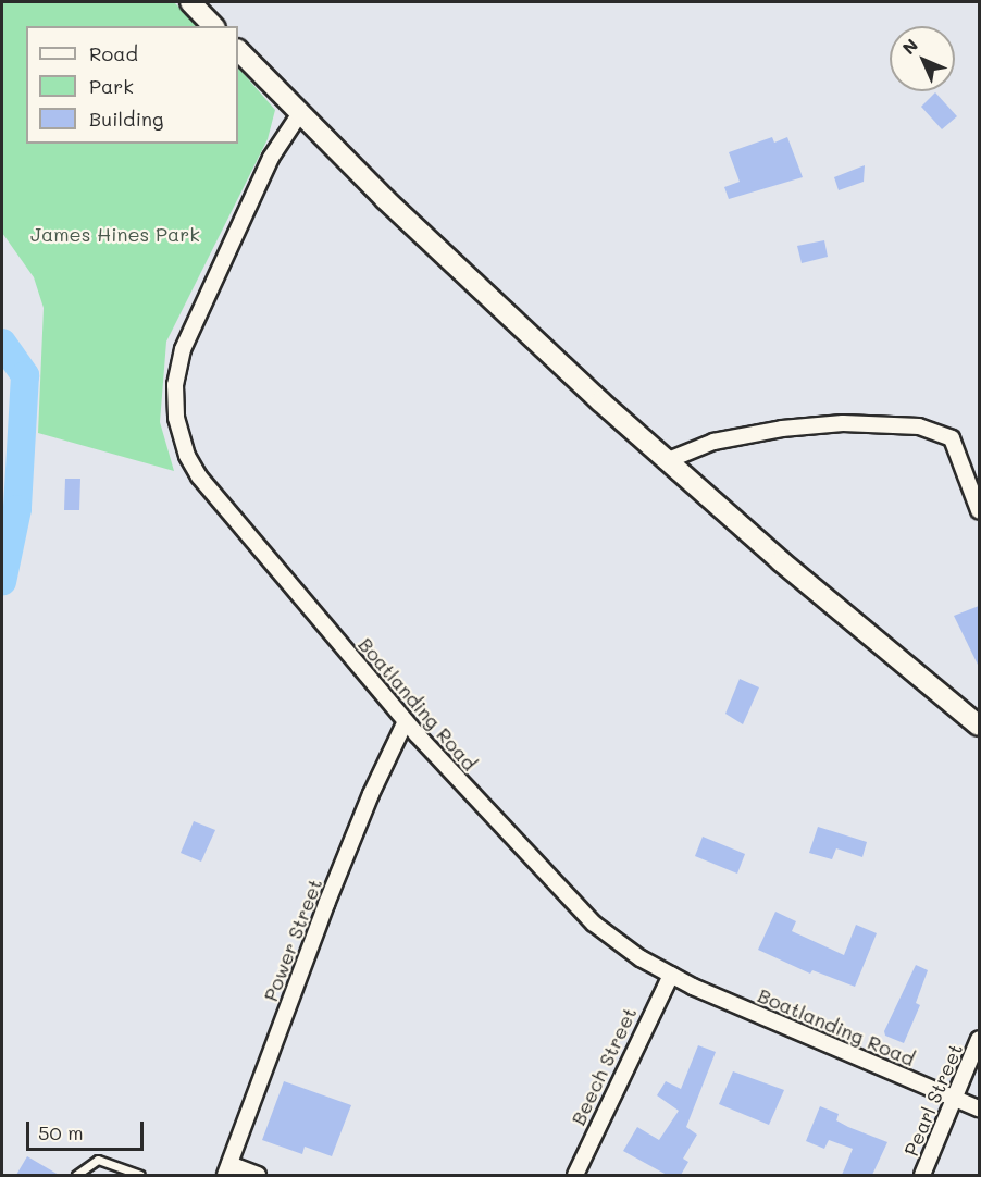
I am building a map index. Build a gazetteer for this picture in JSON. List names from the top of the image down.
{
  "streets": {
    "street": [
      "Boatlanding Road",
      "Power Street",
      "Beech Street",
      "Pearl Street"
    ]
  },
  "crossings": [
    ["Boatlanding Road", "Power Street"],
    ["Boatlanding Road", "Beech Street"],
    ["Boatlanding Road", "Pearl Street"]
  ],
  "parks": ["James Hines Park"],
  "legend": ["Road", "Park", "Building"],
  "scale_bar": "50 m",
  "north": "top left"
}
